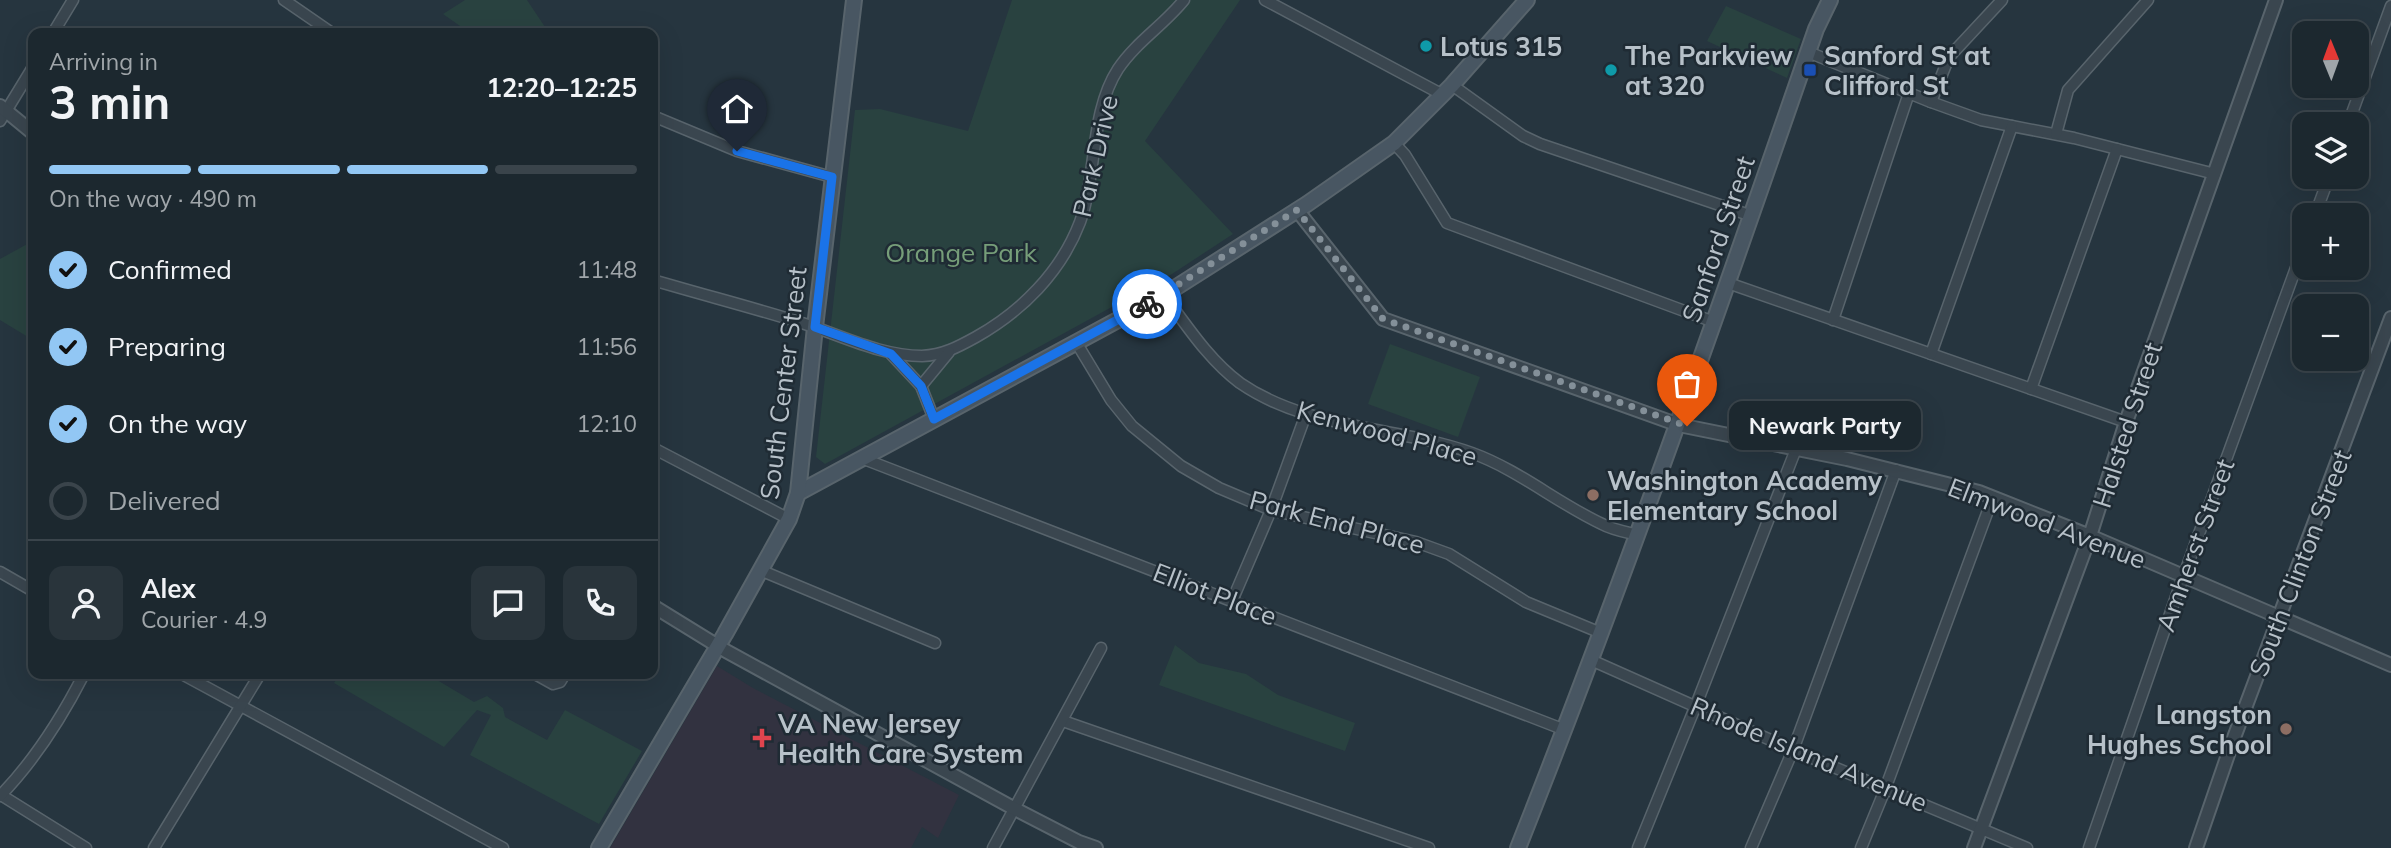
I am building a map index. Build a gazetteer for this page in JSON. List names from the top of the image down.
{
  "streets": {
    "main road": ["Sanford Street", "South Center Street"],
    "street": [
      "Park Drive",
      "Halsted Street",
      "Kenwood Place",
      "Park End Place",
      "Elmwood Avenue",
      "Amherst Street",
      "South Clinton Street",
      "Elliot Place",
      "Rhode Island Avenue"
    ]
  },
  "crossings": [
    ["Park Drive", "South Center Street"],
    ["Sanford Street", "Kenwood Place"],
    ["Sanford Street", "Park End Place"],
    ["Sanford Street", "Elmwood Avenue"],
    ["Sanford Street", "Elliot Place"],
    ["Sanford Street", "Rhode Island Avenue"],
    ["Halsted Street", "Elmwood Avenue"],
    ["Halsted Street", "Rhode Island Avenue"],
    ["Elmwood Avenue", "Amherst Street"],
    ["Elmwood Avenue", "South Clinton Street"]
  ],
  "parks": ["Orange Park"],
  "places": {
    "other": [
      "Lotus 315",
      "The Parkview at 320",
      "Newark Party",
      "Washington Academy Elementary School",
      "Langston Hughes School"
    ],
    "transit": ["Sanford St at Clifford St"],
    "health": ["VA New Jersey Health Care System"]
  },
  "north": "top",
  "page": {
    "map_buttons": ["+", "−"],
    "heading": ["3 min", "Arriving in", "12:20–12:25"],
    "panel": ["Alex", "Courier · 4.9"],
    "bar": "On the way · 490 m",
    "list": [
      ["Confirmed", "11:48"],
      ["Preparing", "11:56"],
      ["On the way", "12:10"],
      "Delivered"
    ],
    "bubble": "Newark Party"
  }
}
